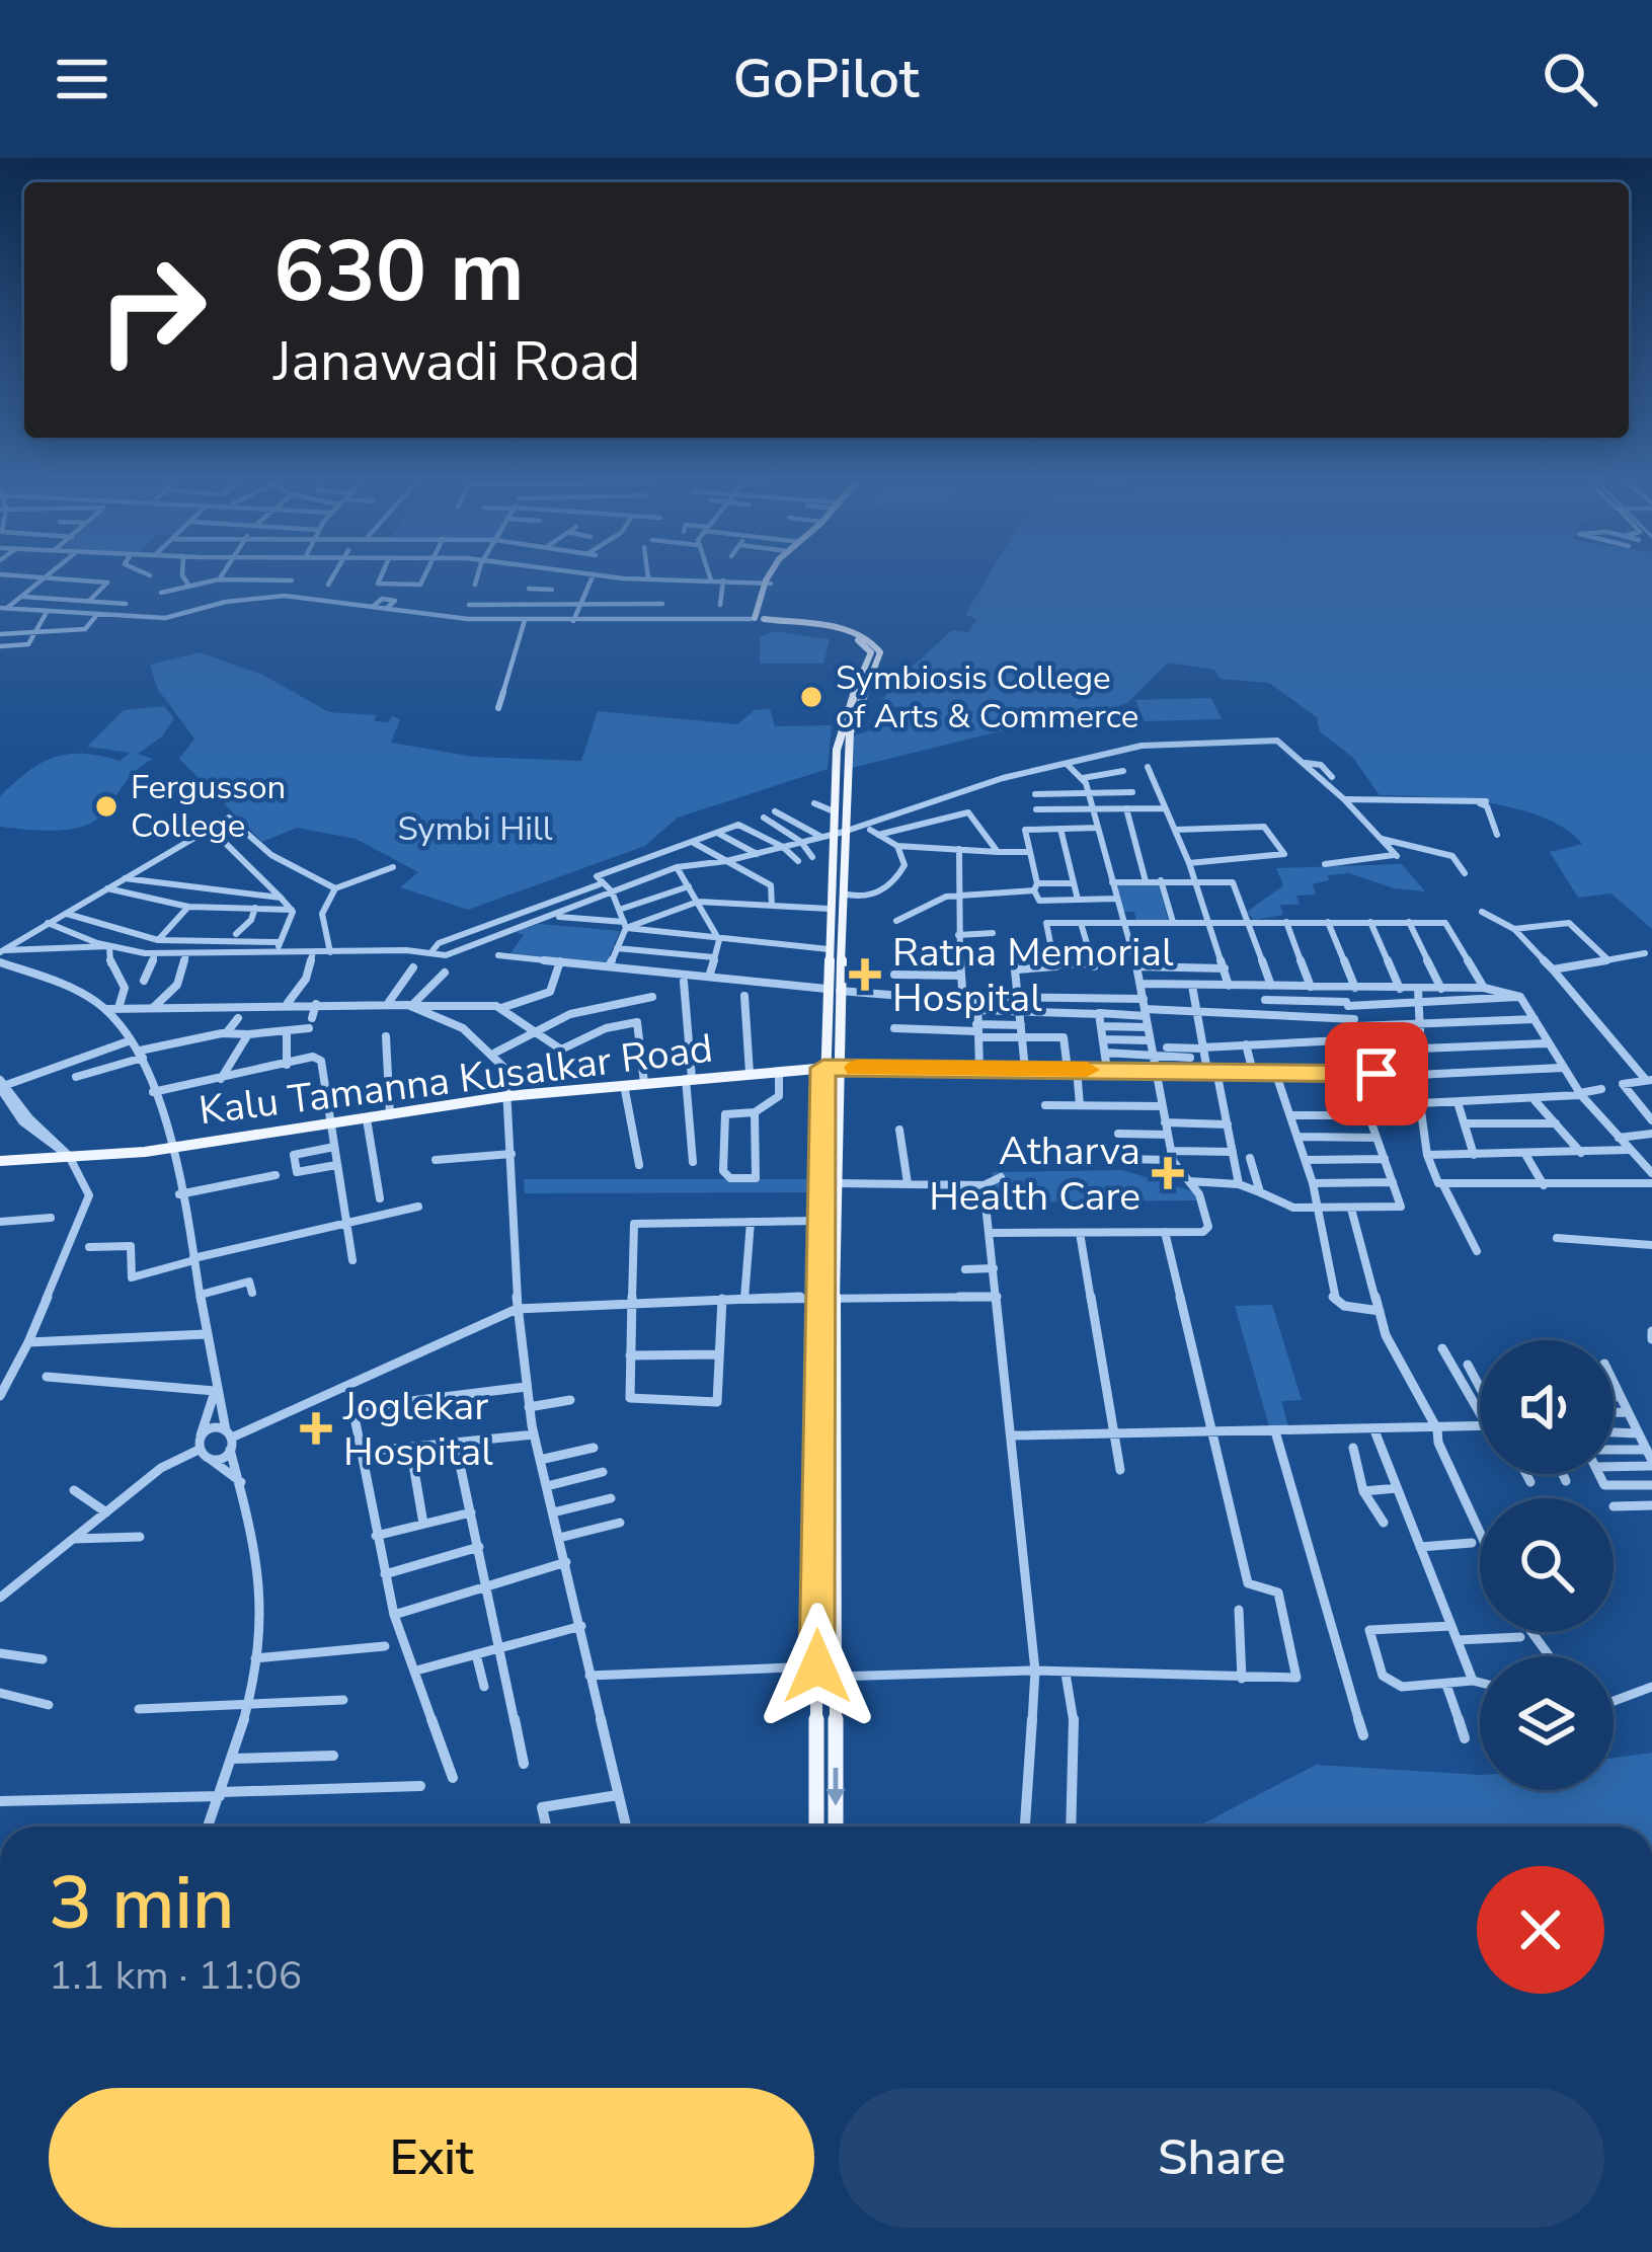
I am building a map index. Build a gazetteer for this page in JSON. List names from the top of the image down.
{
  "streets": {
    "main road": ["Kalu Tamanna Kusalkar Road"]
  },
  "parks": ["Symbi Hill"],
  "places": {
    "other": ["Symbiosis College of Arts & Commerce", "Fergusson College"],
    "health": ["Ratna Memorial Hospital", "Atharva Health Care", "Joglekar Hospital"]
  },
  "page": {
    "header": "GoPilot",
    "turn": ["630 m", "Janawadi Road"],
    "heading": ["3 min", "1.1 km · 11:06"],
    "buttons": ["Exit", "Share"]
  }
}
